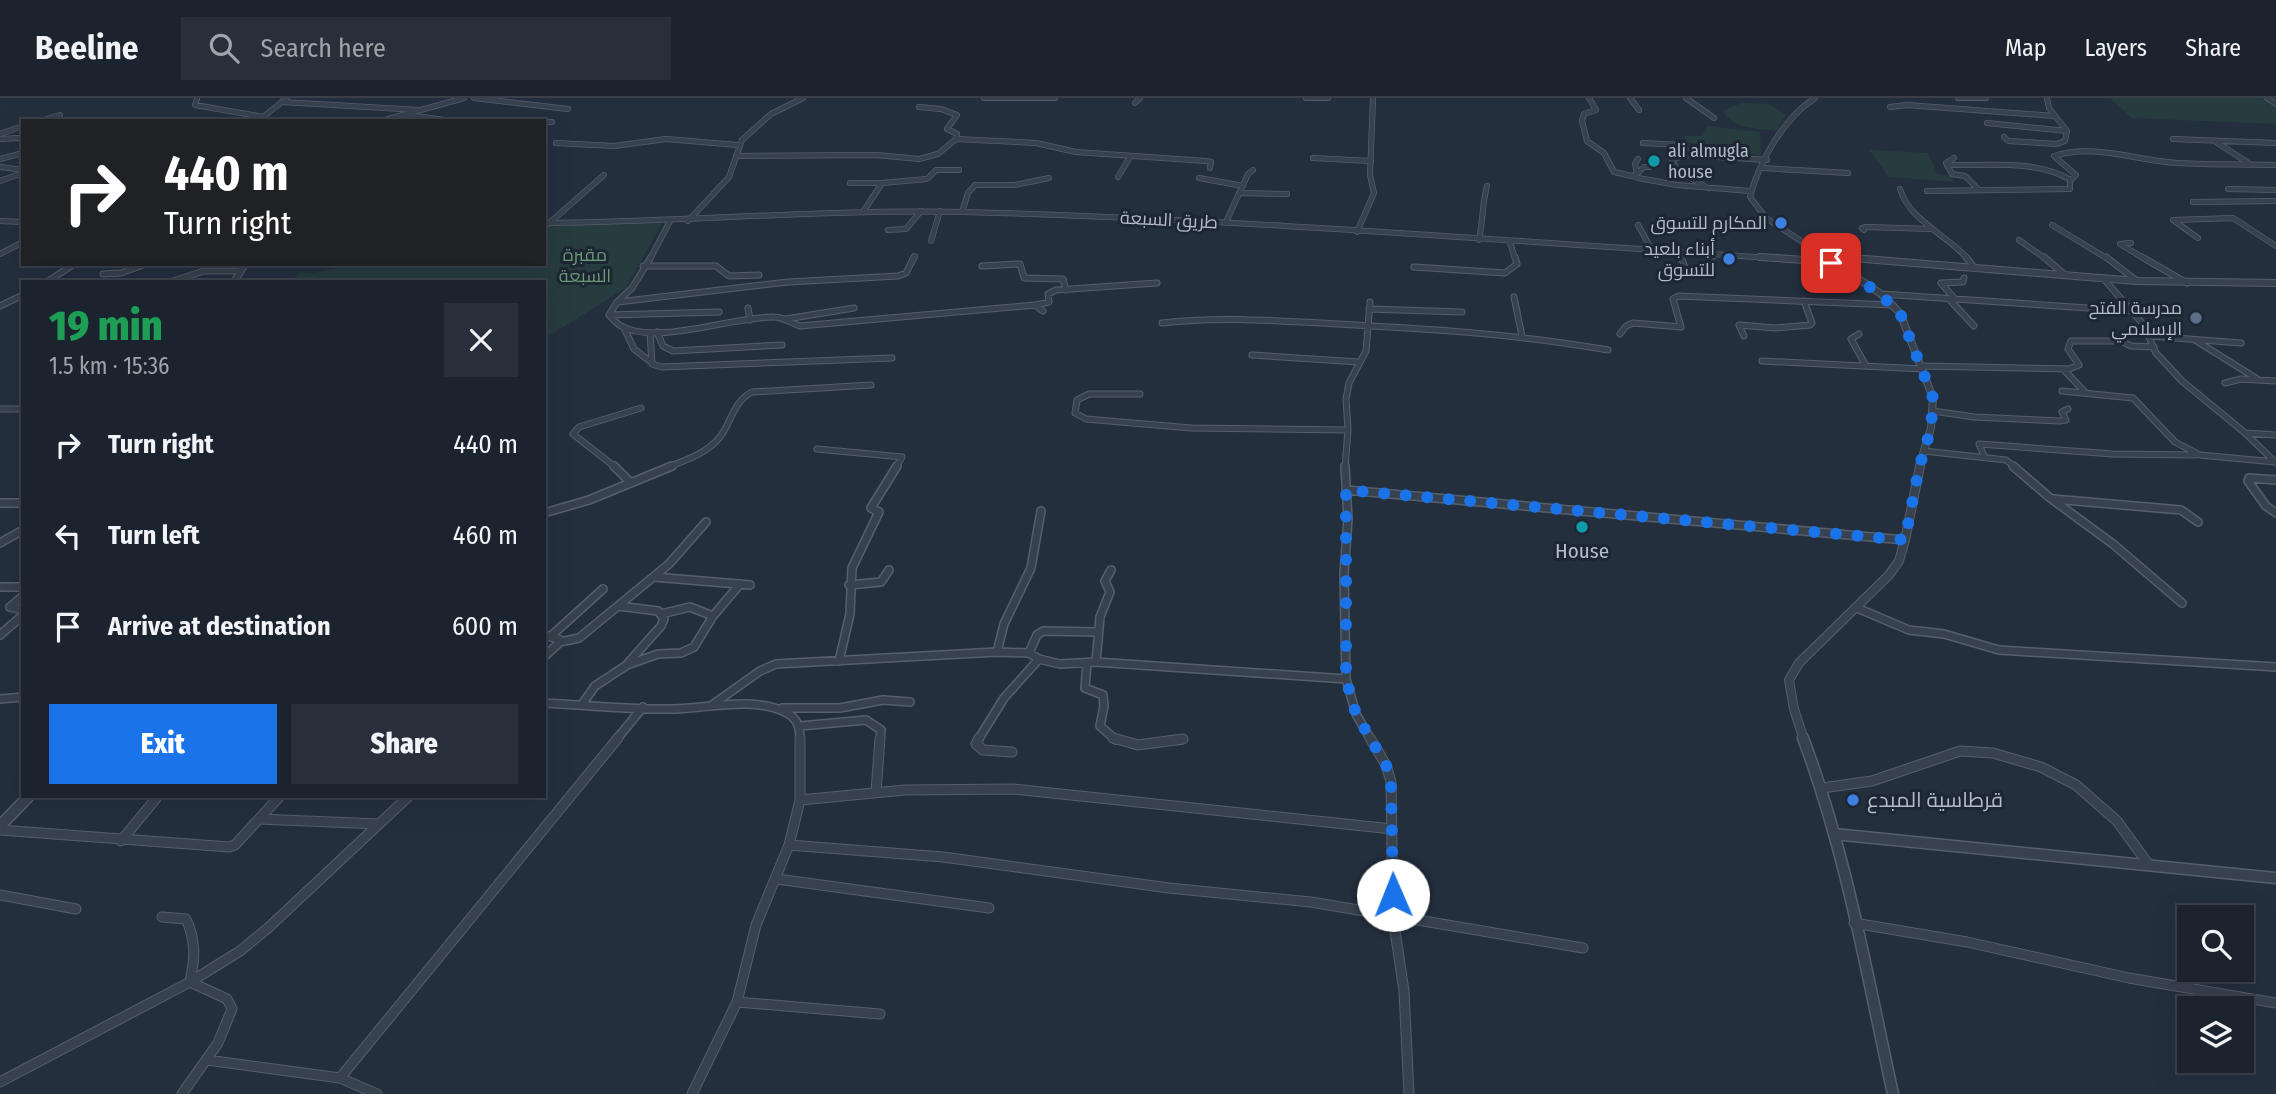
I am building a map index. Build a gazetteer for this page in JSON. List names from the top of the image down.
{
  "streets": {
    "street": ["طريق السبعة"]
  },
  "parks": ["مقبرة السبعة"],
  "places": [
    "ali almugla house",
    "المكارم للتسوق",
    "أبناء بلعيد للتسوق",
    "مدرسة الفتح الإسلامي",
    "House",
    "قرطاسية المبدع"
  ],
  "page": {
    "header": "Beeline",
    "search": "Search here",
    "nav": ["Map", "Layers", "Share"],
    "turn": ["440 m", "Turn right"],
    "heading": ["19 min", "1.5 km · 15:36"],
    "list": [
      {
        "name": "Turn right",
        "value": "440 m"
      },
      {
        "name": "Turn left",
        "value": "460 m"
      },
      {
        "name": "Arrive at destination",
        "value": "600 m"
      }
    ],
    "buttons": ["Exit", "Share"]
  }
}
